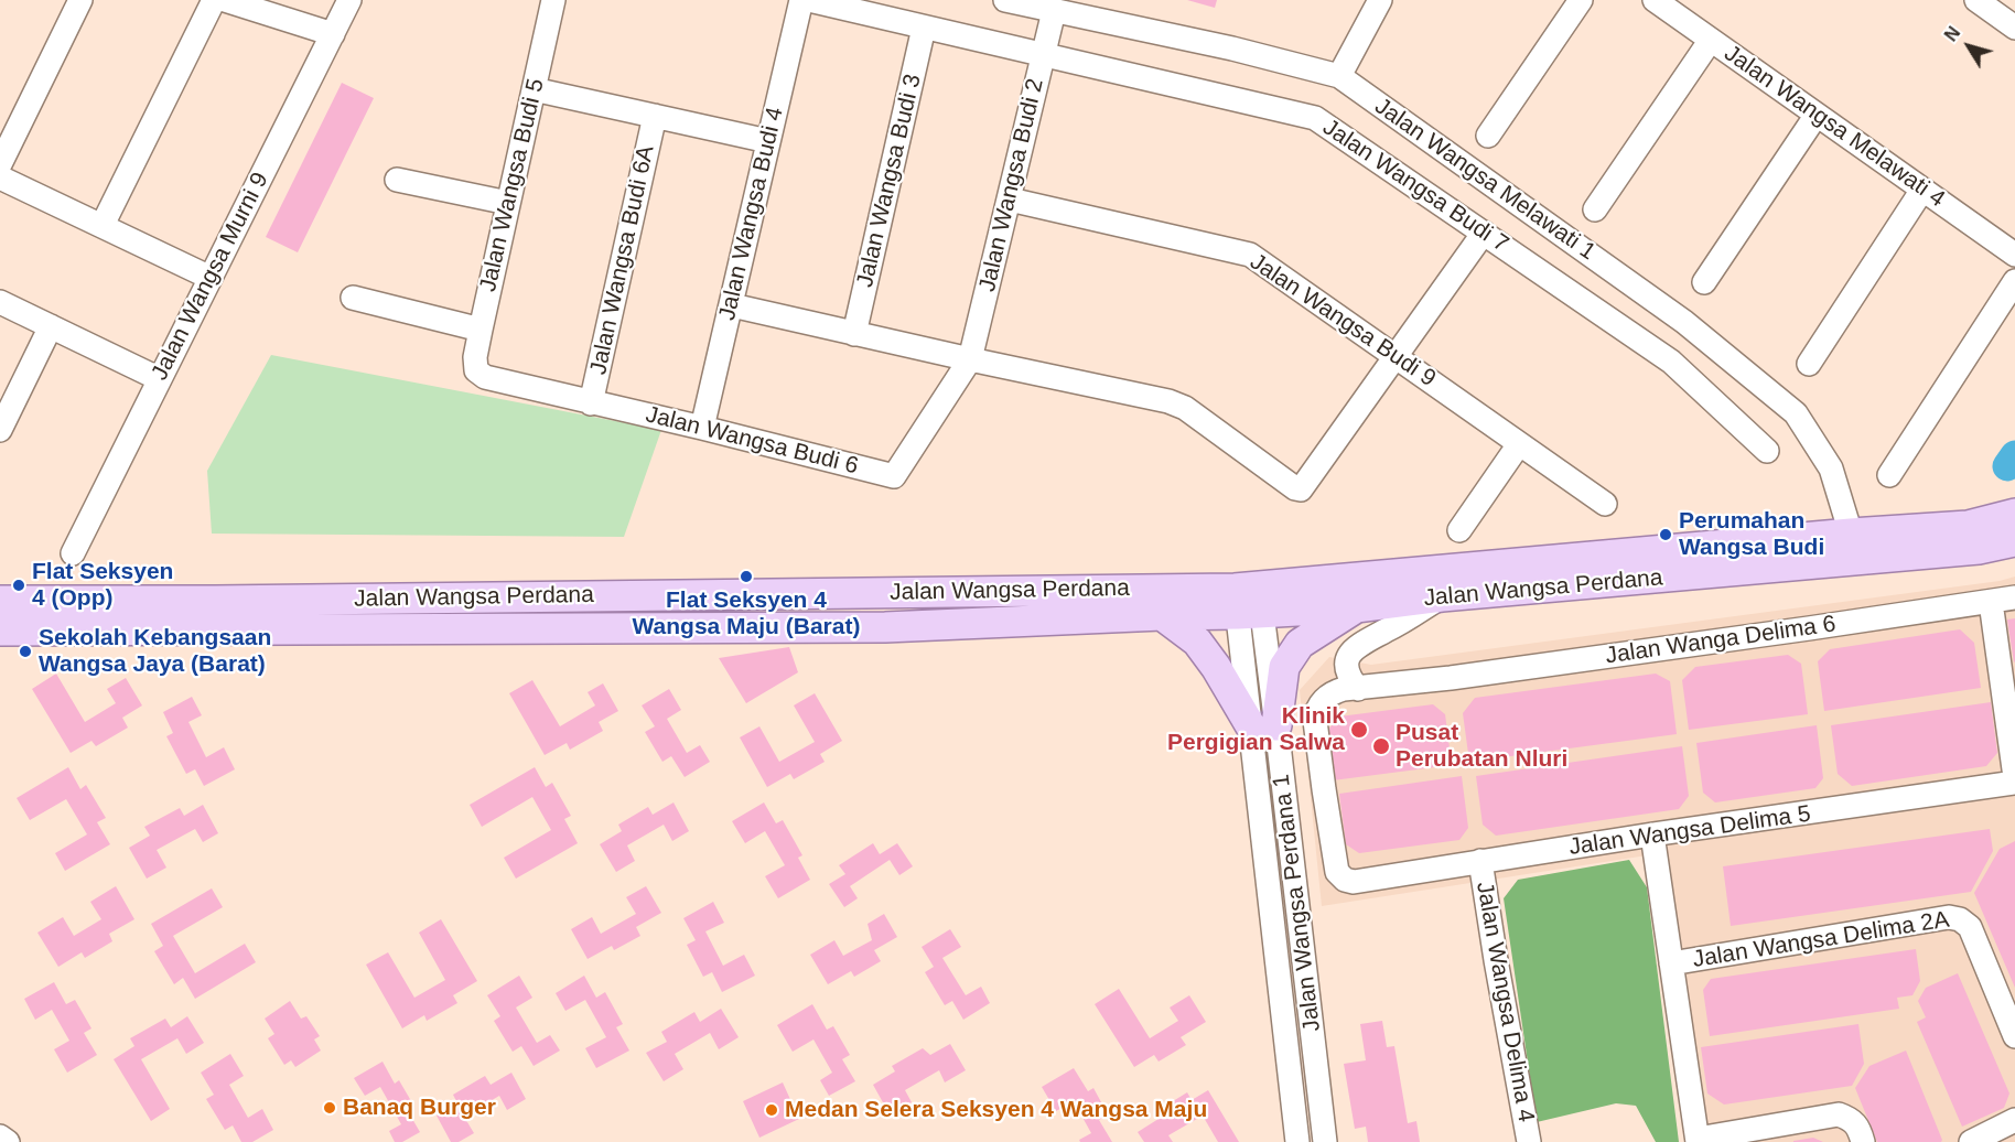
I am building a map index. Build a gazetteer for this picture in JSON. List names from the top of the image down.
{
  "streets": {
    "main road": ["Jalan Wangsa Perdana"],
    "street": [
      "Jalan Wangsa Melawati 4",
      "Jalan Wangsa Melawati 1",
      "Jalan Wangsa Budi 3",
      "Jalan Wangsa Budi 5",
      "Jalan Wangsa Budi 2",
      "Jalan Wangsa Budi 7",
      "Jalan Wangsa Budi 4",
      "Jalan Wangsa Budi 6A",
      "Jalan Wangsa Murni 9",
      "Jalan Wangsa Budi 9",
      "Jalan Wangsa Budi 6",
      "Jalan Wanga Delima 6",
      "Jalan Wangsa Delima 5",
      "Jalan Wangsa Perdana 1",
      "Jalan Wangsa Delima 2A",
      "Jalan Wangsa Delima 4"
    ]
  },
  "crossings": [
    ["Jalan Wangsa Melawati 1", "Jalan Wangsa Budi 2"],
    ["Jalan Wangsa Melawati 1", "Jalan Wangsa Perdana"],
    ["Jalan Wangsa Budi 3", "Jalan Wangsa Budi 7"],
    ["Jalan Wangsa Budi 5", "Jalan Wangsa Budi 6"],
    ["Jalan Wangsa Budi 2", "Jalan Wangsa Budi 7"],
    ["Jalan Wangsa Budi 2", "Jalan Wangsa Budi 9"],
    ["Jalan Wangsa Budi 2", "Jalan Wangsa Budi 6"],
    ["Jalan Wangsa Budi 4", "Jalan Wangsa Budi 6"],
    ["Jalan Wangsa Budi 6A", "Jalan Wangsa Budi 6"],
    ["Jalan Wangsa Perdana", "Jalan Wangsa Perdana 1"],
    ["Jalan Wanga Delima 6", "Jalan Wangsa Delima 5"],
    ["Jalan Wangsa Delima 5", "Jalan Wangsa Delima 4"]
  ],
  "places": [
    "Perumahan Wangsa Budi",
    "Flat Seksyen 4 Wangsa Maju (Barat)",
    "Flat Seksyen 4 (Opp)",
    "Sekolah Kebangsaan Wangsa Jaya (Barat)",
    "Klinik Pergigian Salwa",
    "Pusat Perubatan Nluri",
    "Banaq Burger",
    "Medan Selera Seksyen 4 Wangsa Maju"
  ],
  "north": "top left"
}
